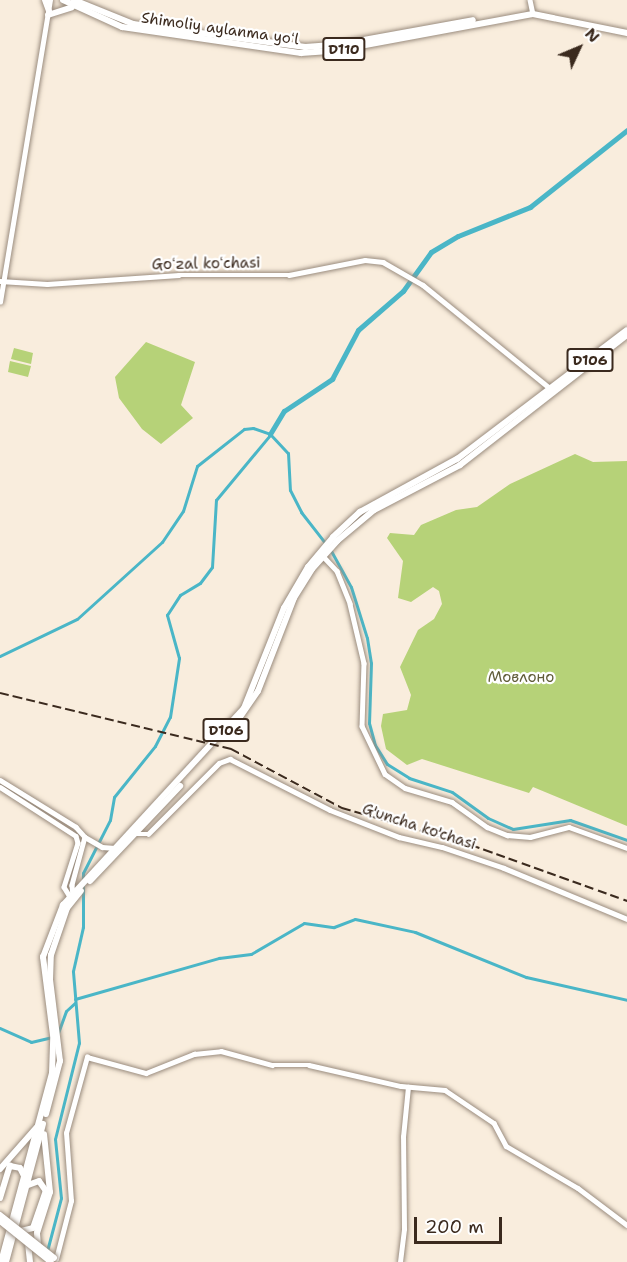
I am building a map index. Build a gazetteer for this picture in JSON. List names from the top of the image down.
{
  "streets": {
    "main road": ["Shimoliy aylanma yoʻl", "D110", "D106"],
    "street": ["Goʻzal koʻchasi", "G'uncha ko'chasi"]
  },
  "crossings": [
    ["Goʻzal koʻchasi", "D106"],
    ["D106", "G'uncha ko'chasi"]
  ],
  "parks": ["Мовлоно"],
  "scale_bar": "200 m",
  "north": "top right"
}
